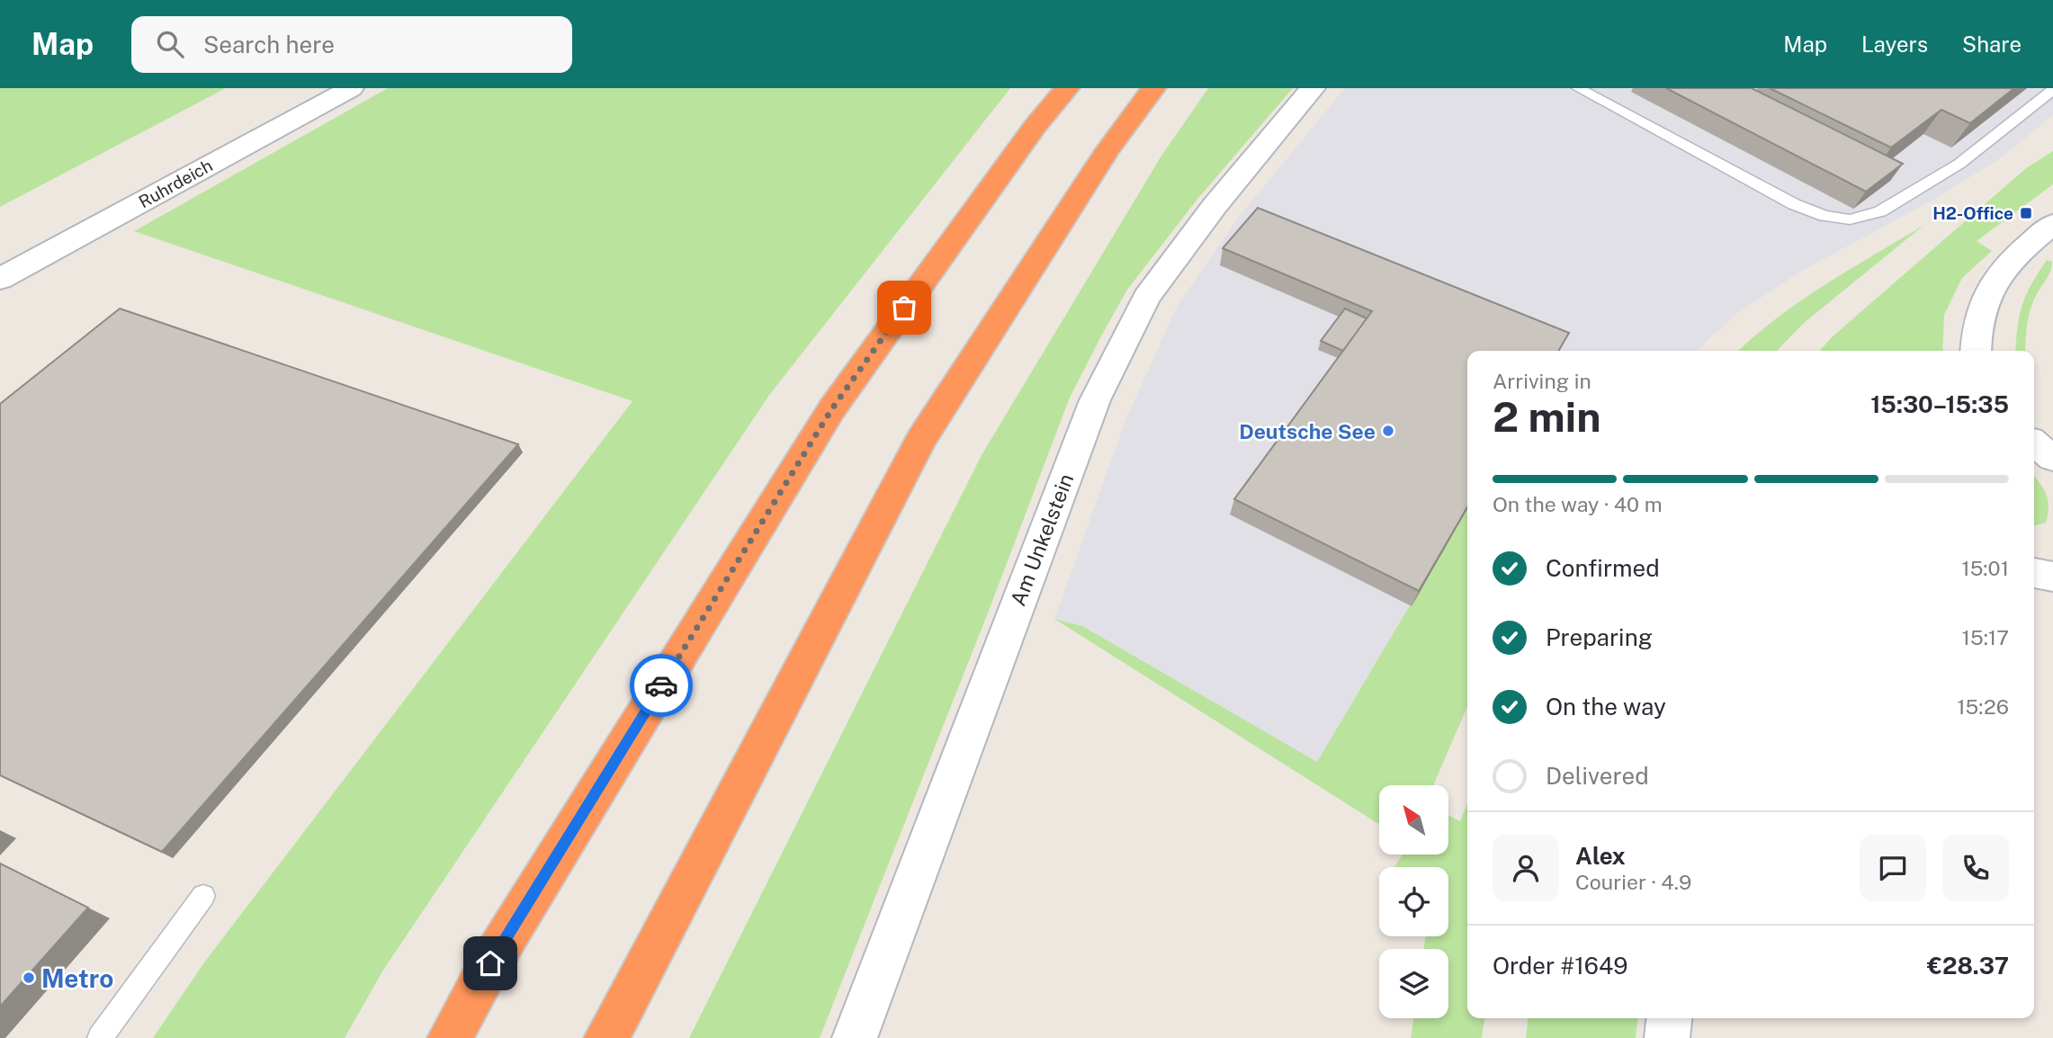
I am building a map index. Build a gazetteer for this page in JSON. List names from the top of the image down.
{
  "streets": {
    "street": ["Ruhrdeich", "Am Unkelstein"]
  },
  "places": {
    "transit": ["H2-Office"],
    "other": ["Deutsche See", "Metro"]
  },
  "north": "top left",
  "page": {
    "header": "Map",
    "search": "Search here",
    "nav": ["Map", "Layers", "Share"],
    "heading": ["2 min", "Arriving in", "15:30–15:35"],
    "panel": [
      "Alex",
      "Courier · 4.9",
      "Order #1649",
      "€28.37"
    ],
    "bar": "On the way · 40 m",
    "list": [
      ["Confirmed", "15:01"],
      ["Preparing", "15:17"],
      ["On the way", "15:26"],
      "Delivered"
    ]
  }
}
